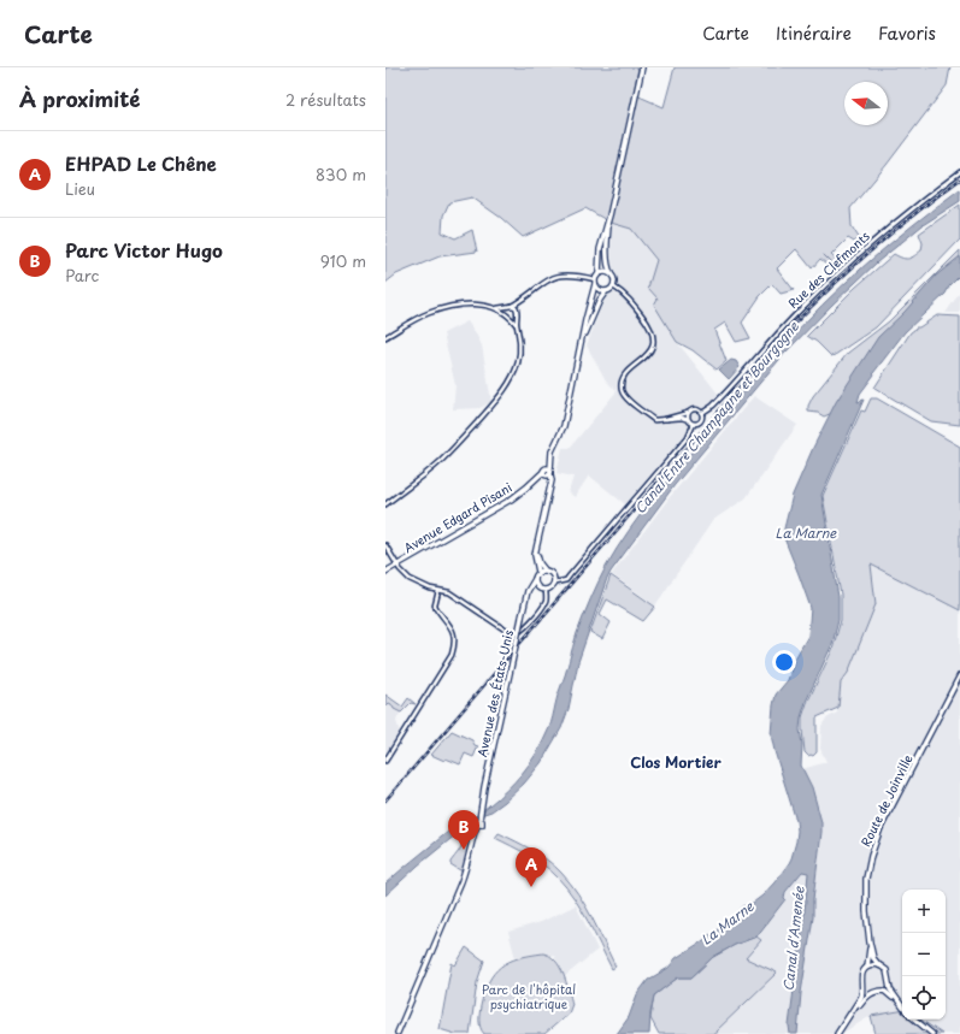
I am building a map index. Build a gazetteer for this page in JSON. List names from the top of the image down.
{
  "streets": {
    "main road": ["Avenue Edgard Pisani", "Avenue des États-Unis", "Route de Joinville"],
    "street": ["Rue des Clefmonts"]
  },
  "districts": ["Clos Mortier"],
  "water": ["Canal Entre Champagne et Bourgogne", "La Marne", "Canal d'Amenée"],
  "parks": ["Parc de l'hôpital psychiatrique"],
  "north": "left",
  "page": {
    "header": "Carte",
    "nav": ["Carte", "Itinéraire", "Favoris"],
    "heading": ["À proximité", "2 résultats"],
    "list": [
      {
        "mark": "A",
        "name": "EHPAD Le Chêne",
        "note": "Lieu",
        "value": "830 m"
      },
      {
        "mark": "B",
        "name": "Parc Victor Hugo",
        "note": "Parc",
        "value": "910 m"
      }
    ],
    "pins": ["B", "A"],
    "map_buttons": ["+", "−"]
  }
}
